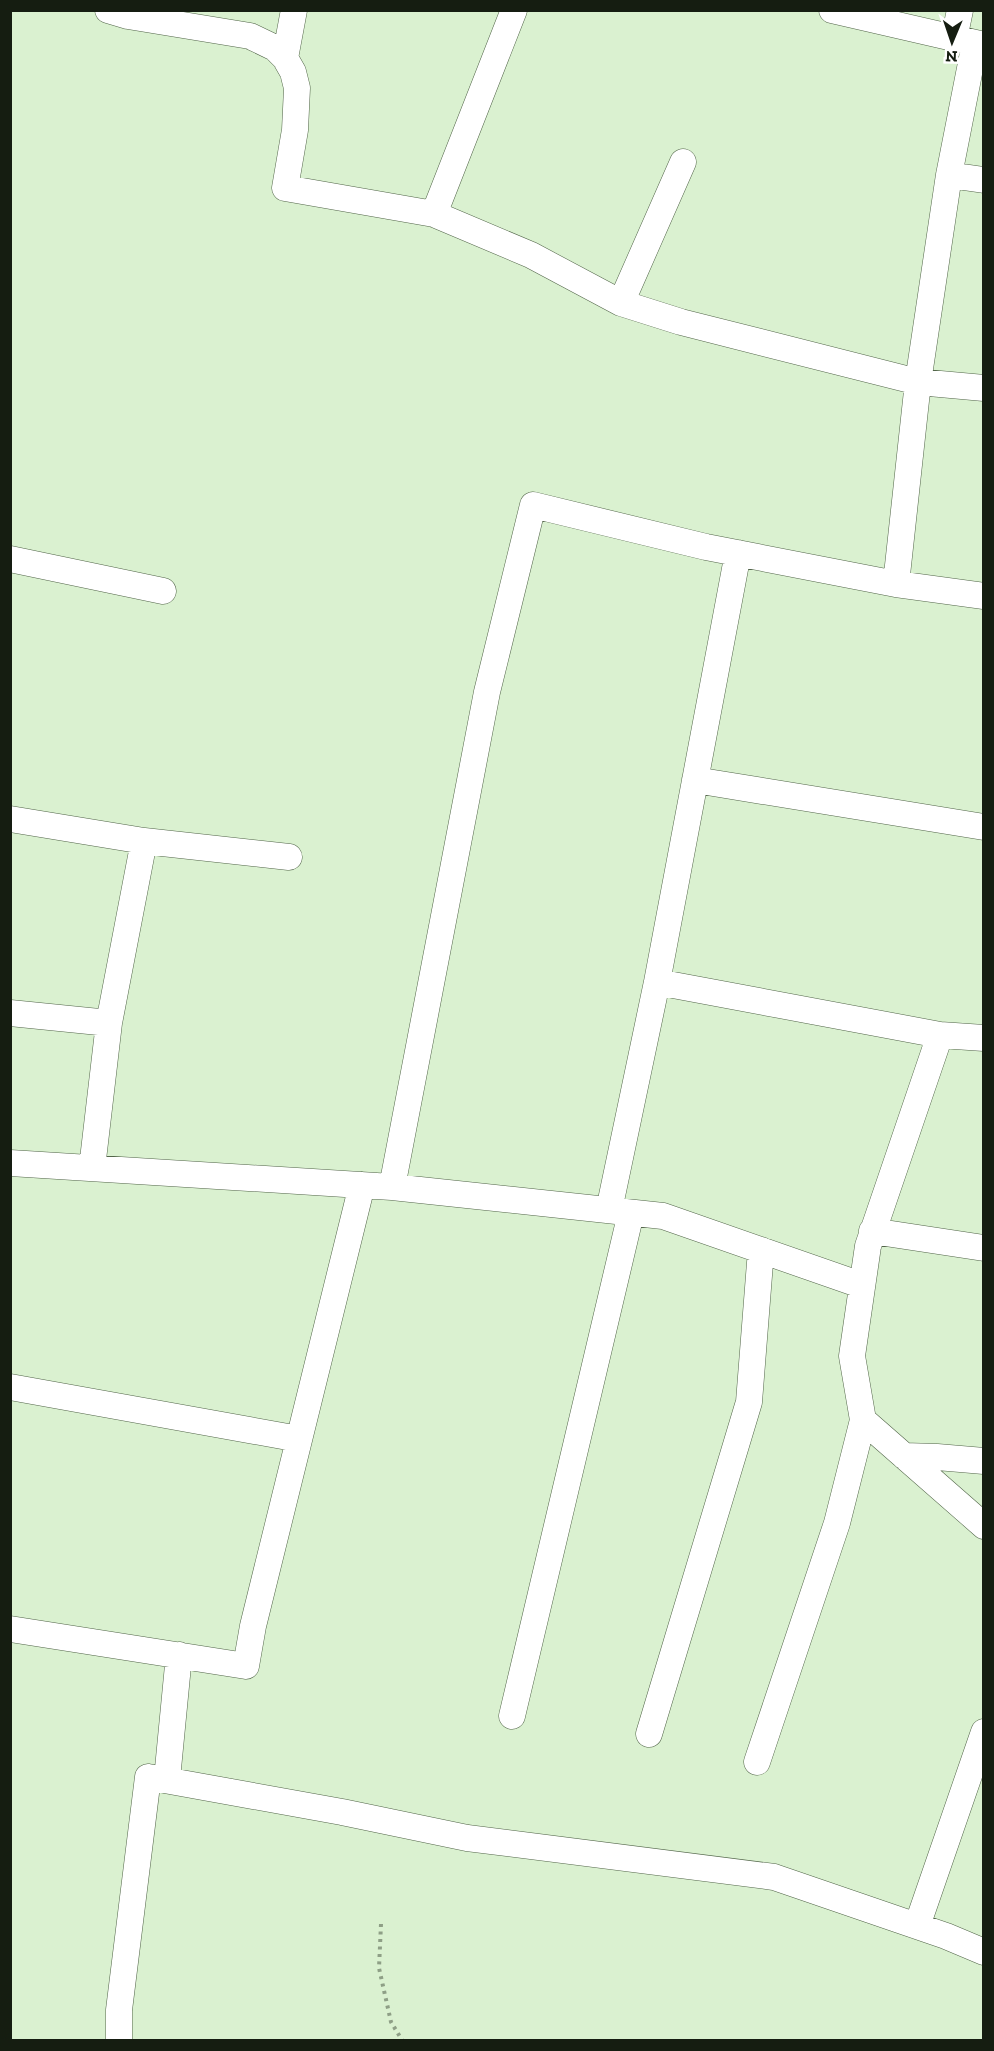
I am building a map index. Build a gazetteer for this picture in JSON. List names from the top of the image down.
{
  "north": "bottom"
}
